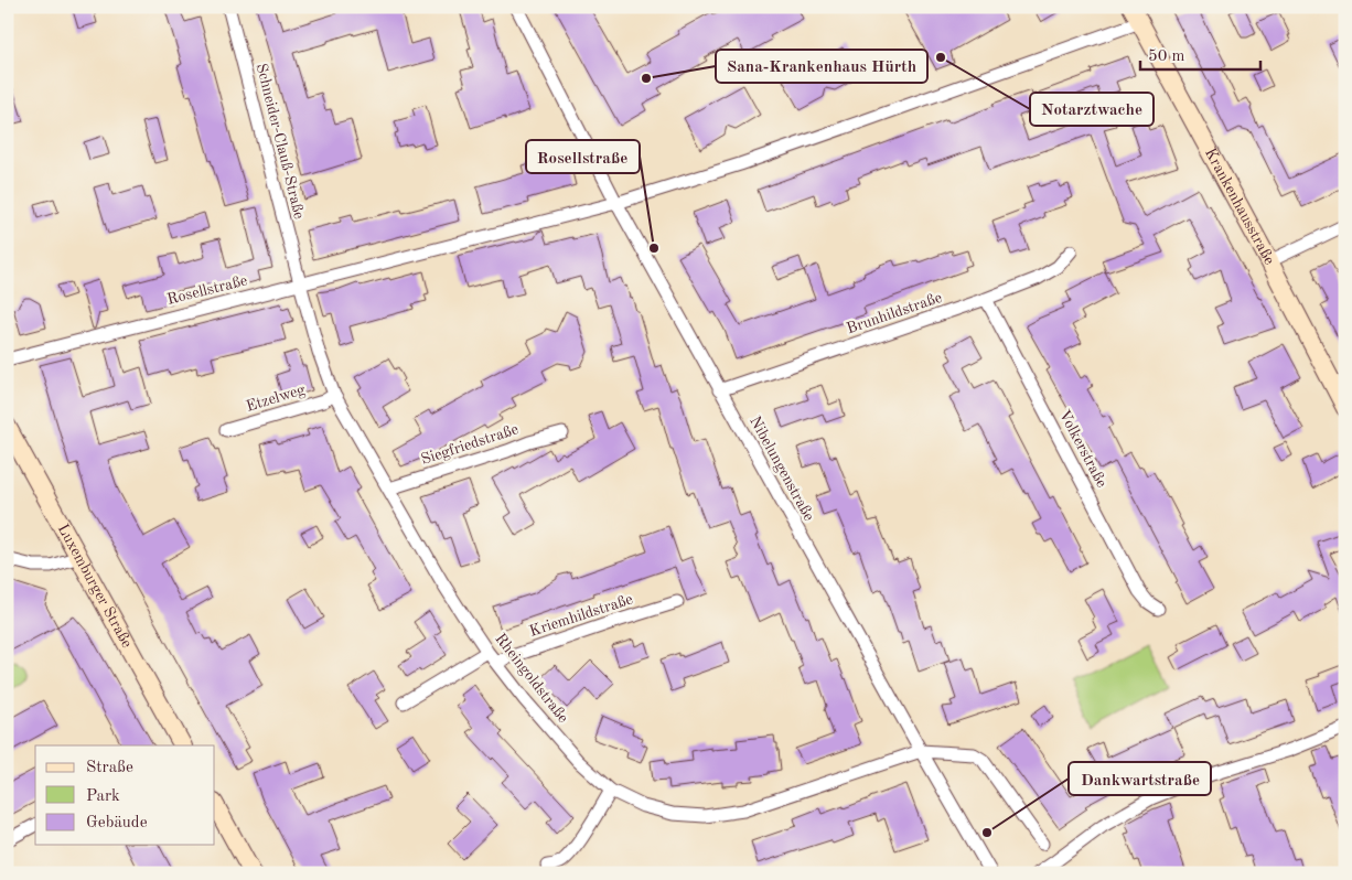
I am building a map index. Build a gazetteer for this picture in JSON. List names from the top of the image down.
{
  "streets": {
    "street": [
      "Schneider-Clauß-Straße",
      "Krankenhausstraße",
      "Rosellstraße",
      "Brunhildstraße",
      "Etzelweg",
      "Siegfriedstraße",
      "Volkerstraße",
      "Nibelungenstraße",
      "Luxemburger Straße",
      "Kriemhildstraße",
      "Rheingoldstraße"
    ]
  },
  "crossings": [
    ["Schneider-Clauß-Straße", "Rosellstraße"],
    ["Schneider-Clauß-Straße", "Rheingoldstraße"],
    ["Krankenhausstraße", "Rosellstraße"],
    ["Rosellstraße", "Nibelungenstraße"],
    ["Rosellstraße", "Rheingoldstraße"],
    ["Brunhildstraße", "Volkerstraße"],
    ["Brunhildstraße", "Nibelungenstraße"],
    ["Etzelweg", "Rheingoldstraße"],
    ["Siegfriedstraße", "Rheingoldstraße"],
    ["Nibelungenstraße", "Rheingoldstraße"],
    ["Kriemhildstraße", "Rheingoldstraße"]
  ],
  "places": [
    "Notarztwache",
    "Sana-Krankenhaus Hürth",
    "Rosellstraße",
    "Dankwartstraße"
  ],
  "legend": ["Straße", "Park", "Gebäude"],
  "scale_bar": "50 m"
}
